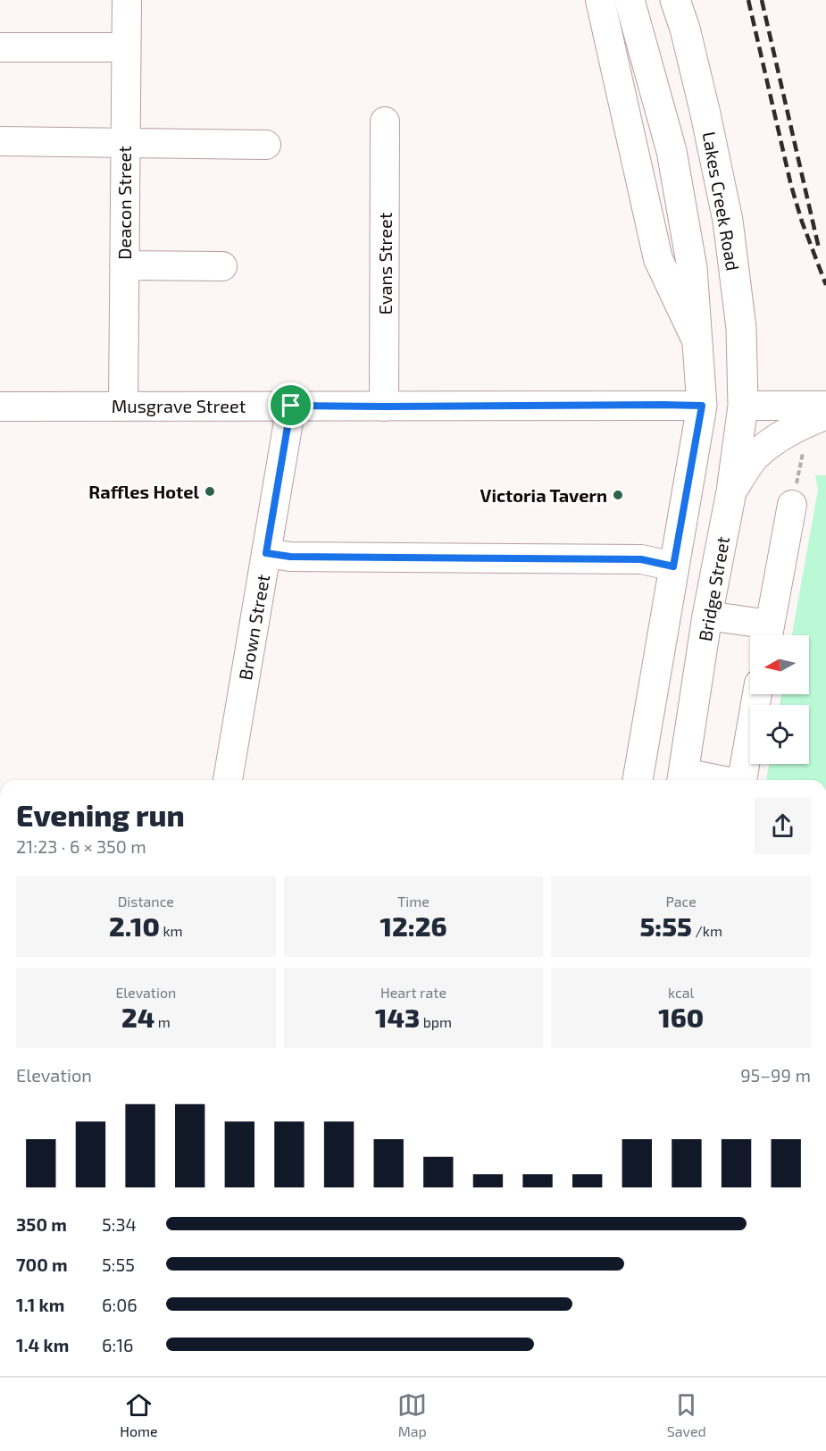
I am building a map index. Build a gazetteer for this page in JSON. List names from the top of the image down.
{
  "streets": {
    "main road": ["Lakes Creek Road", "Musgrave Street", "Bridge Street"],
    "street": ["Deacon Street", "Evans Street", "Brown Street"]
  },
  "crossings": [
    ["Lakes Creek Road", "Musgrave Street"],
    ["Lakes Creek Road", "Bridge Street"],
    ["Deacon Street", "Musgrave Street"],
    ["Evans Street", "Musgrave Street"],
    ["Musgrave Street", "Bridge Street"],
    ["Musgrave Street", "Brown Street"]
  ],
  "places": ["Raffles Hotel", "Victoria Tavern"],
  "north": "left",
  "page": {
    "heading": ["Evening run", "21:23 · 6 × 350 m"],
    "stats": [
      ["Distance", "2.10 km"],
      ["Time", "12:26"],
      ["Pace", "5:55 /km"],
      ["Elevation", "24 m"],
      ["Heart rate", "143 bpm"],
      ["kcal", "160"]
    ],
    "chart": ["Elevation", "95–99 m"],
    "list": [
      {
        "name": "350 m",
        "note": "5:34"
      },
      {
        "name": "700 m",
        "note": "5:55"
      },
      {
        "name": "1.1 km",
        "note": "6:06"
      },
      {
        "name": "1.4 km",
        "note": "6:16"
      }
    ],
    "tabs": ["Home", "Map", "Saved"]
  }
}
